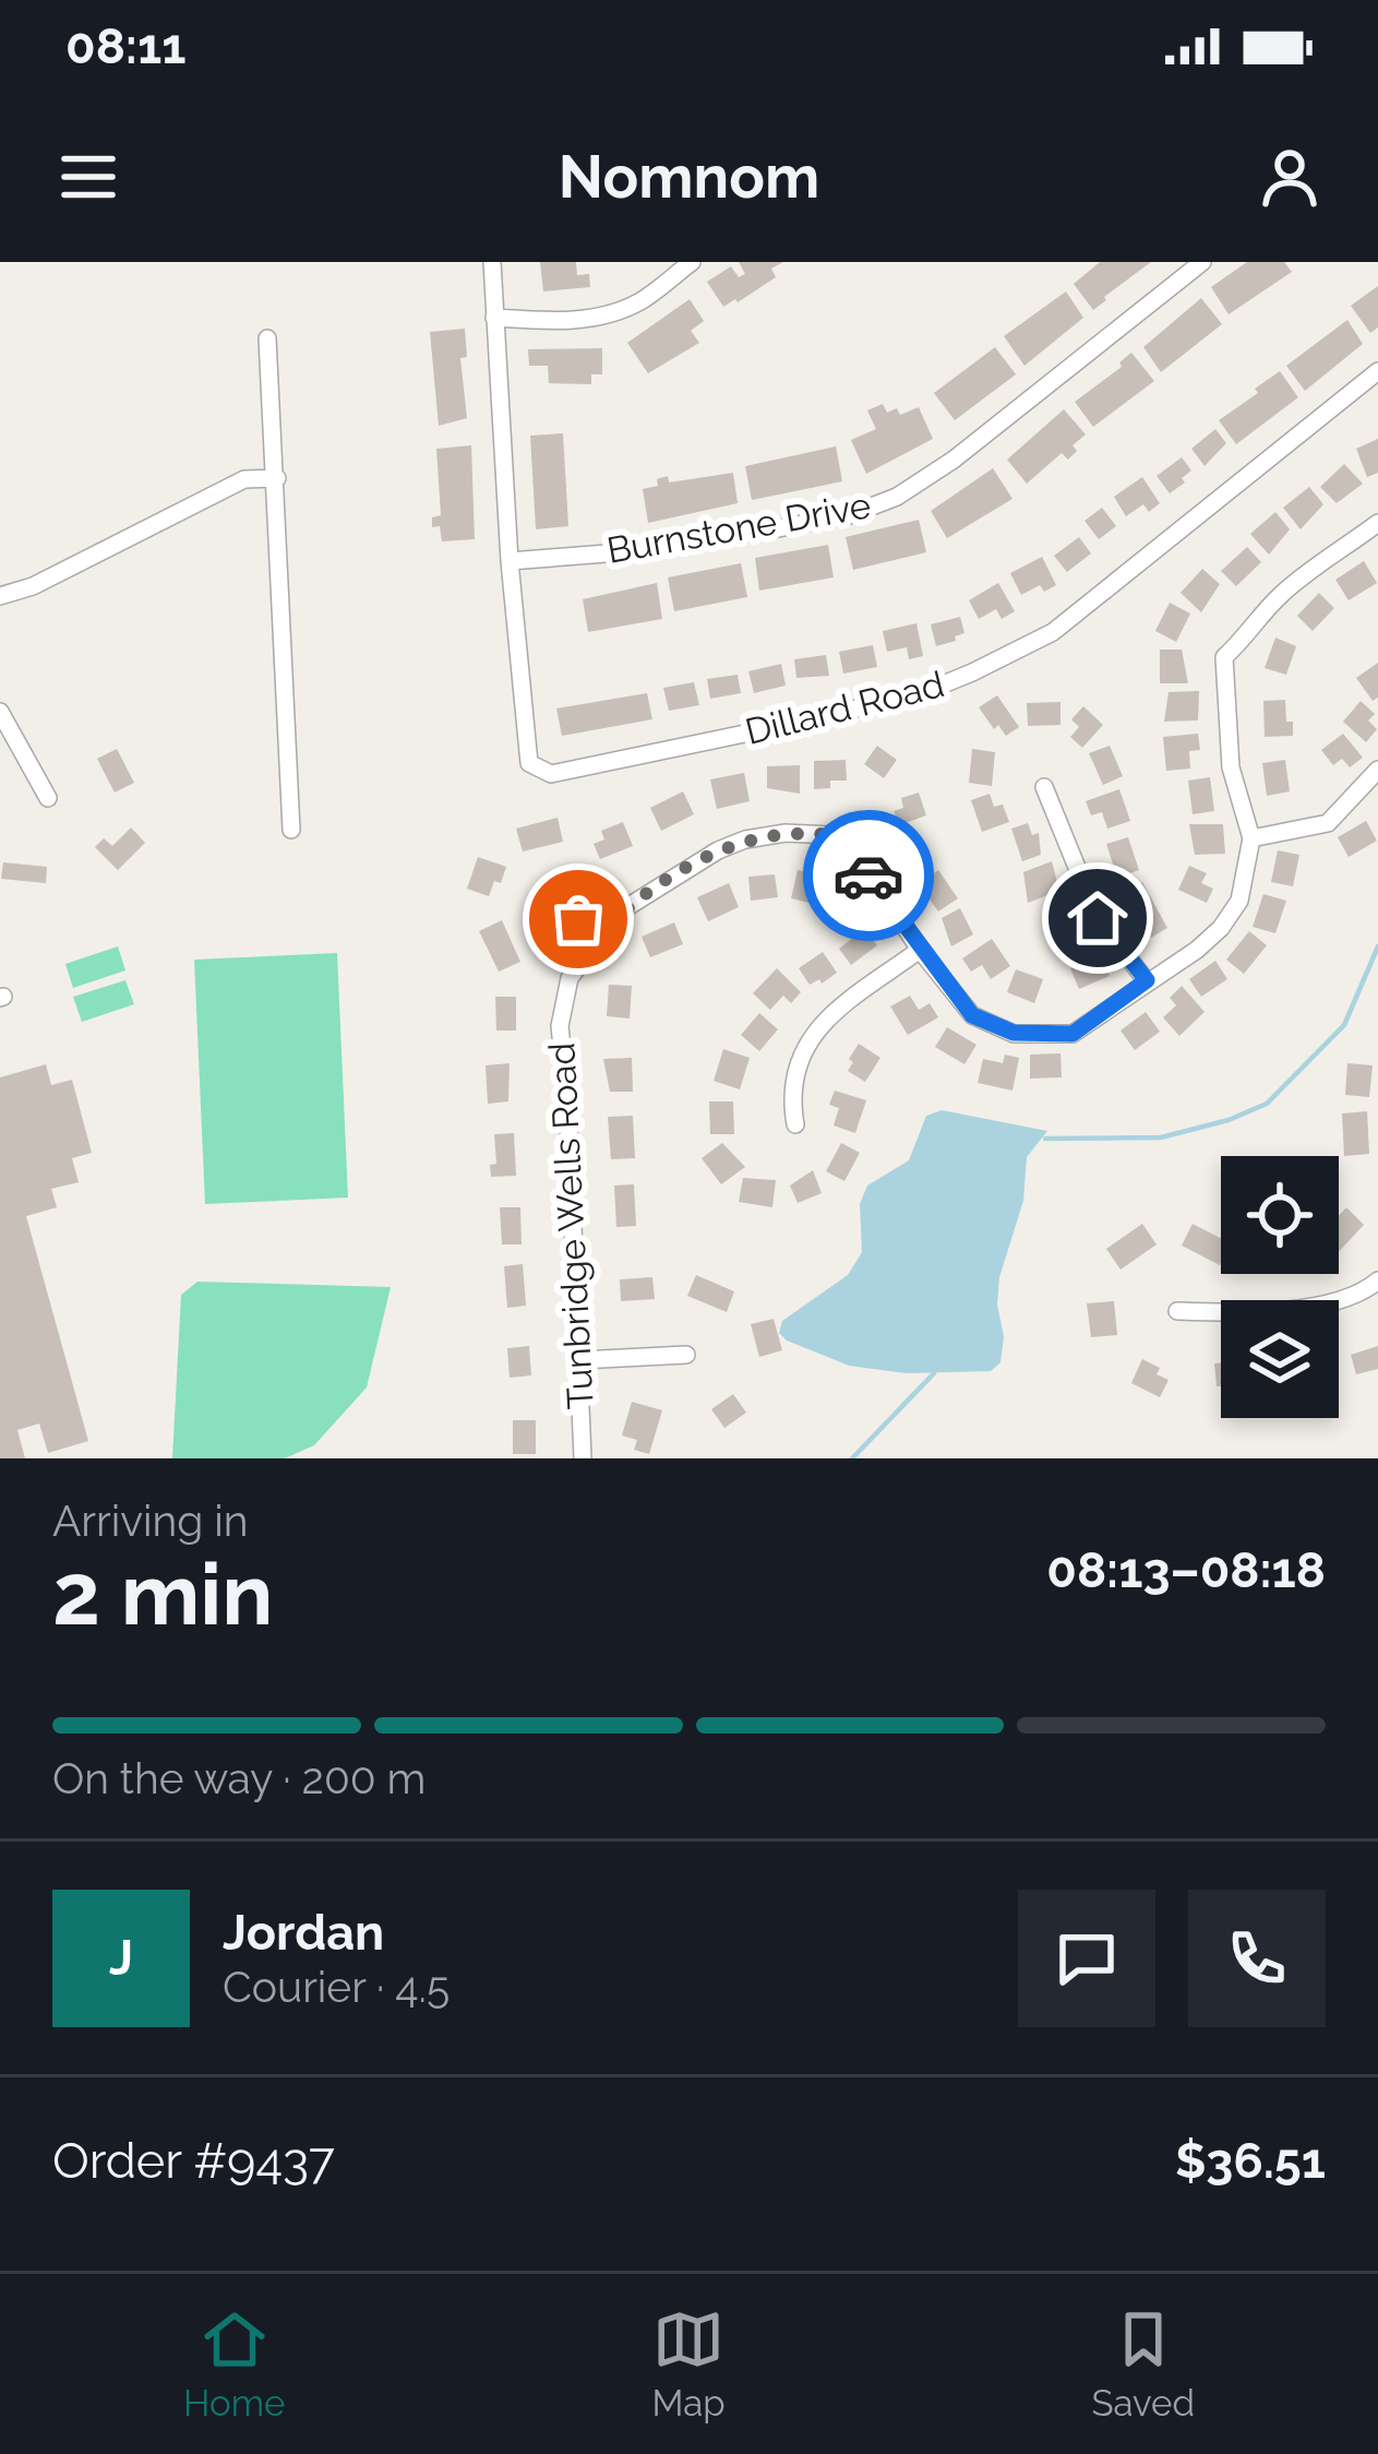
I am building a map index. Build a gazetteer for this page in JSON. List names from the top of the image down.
{
  "streets": {
    "street": ["Burnstone Drive", "Dillard Road", "Tunbridge Wells Road"]
  },
  "crossings": [
    ["Burnstone Drive", "Dillard Road"]
  ],
  "page": {
    "status": "08:11",
    "header": "Nomnom",
    "heading": ["2 min", "Arriving in", "08:13–08:18"],
    "panel": [
      "Jordan",
      "Courier · 4.5",
      "Order #9437",
      "$36.51"
    ],
    "bar": "On the way · 200 m",
    "round": "J",
    "tabs": ["Home", "Map", "Saved"]
  }
}
